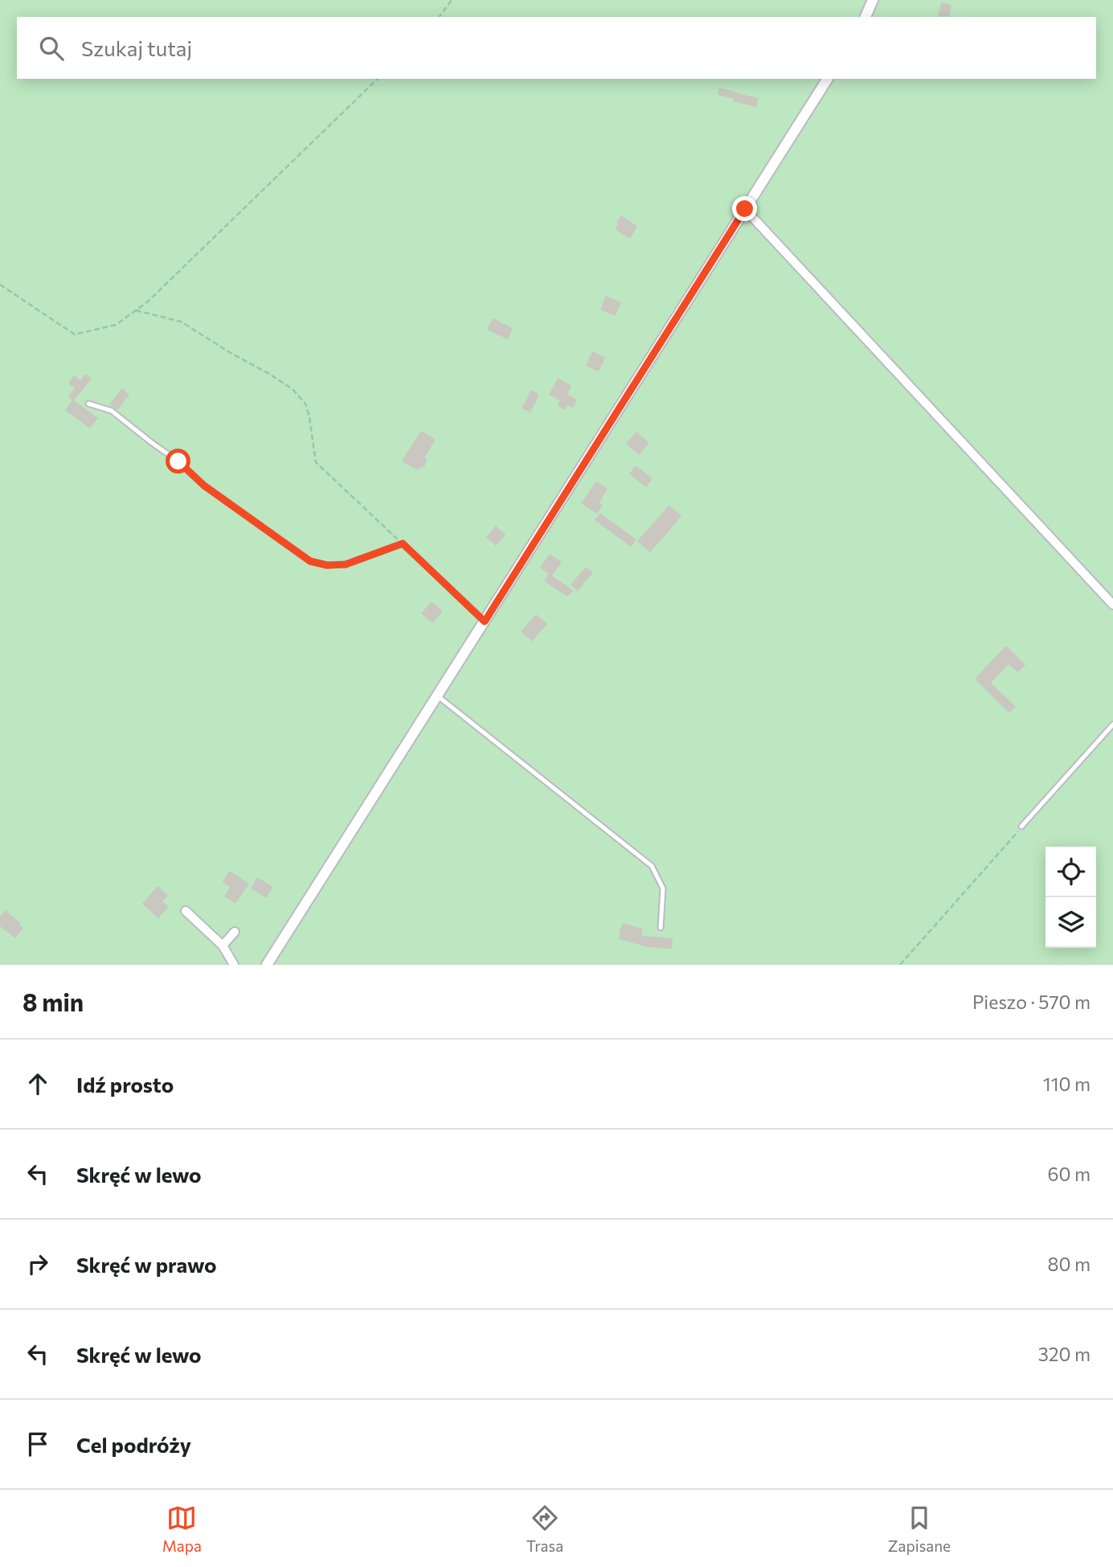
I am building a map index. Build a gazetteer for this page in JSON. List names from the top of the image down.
{
  "page": {
    "search": "Szukaj tutaj",
    "heading": ["8 min", "Pieszo · 570 m"],
    "list": [
      ["Idź prosto", "110 m"],
      ["Skręć w lewo", "60 m"],
      ["Skręć w prawo", "80 m"],
      ["Skręć w lewo", "320 m"],
      "Cel podróży"
    ],
    "nav": ["Mapa", "Trasa", "Zapisane"]
  }
}
